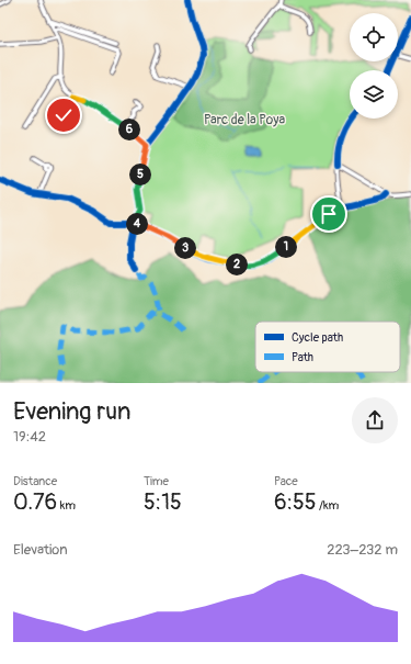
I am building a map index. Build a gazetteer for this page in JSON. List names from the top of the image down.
{
  "parks": ["Parc de la Poya"],
  "legend": ["Cycle path", "Path"],
  "page": {
    "pins": [
      "6",
      "5",
      "4",
      "1",
      "3",
      "2"
    ],
    "heading": ["Evening run", "19:42"],
    "stats": [
      ["Distance", "0.76 km"],
      ["Time", "5:15"],
      ["Pace", "6:55 /km"]
    ],
    "chart": ["Elevation", "223–232 m"]
  }
}
